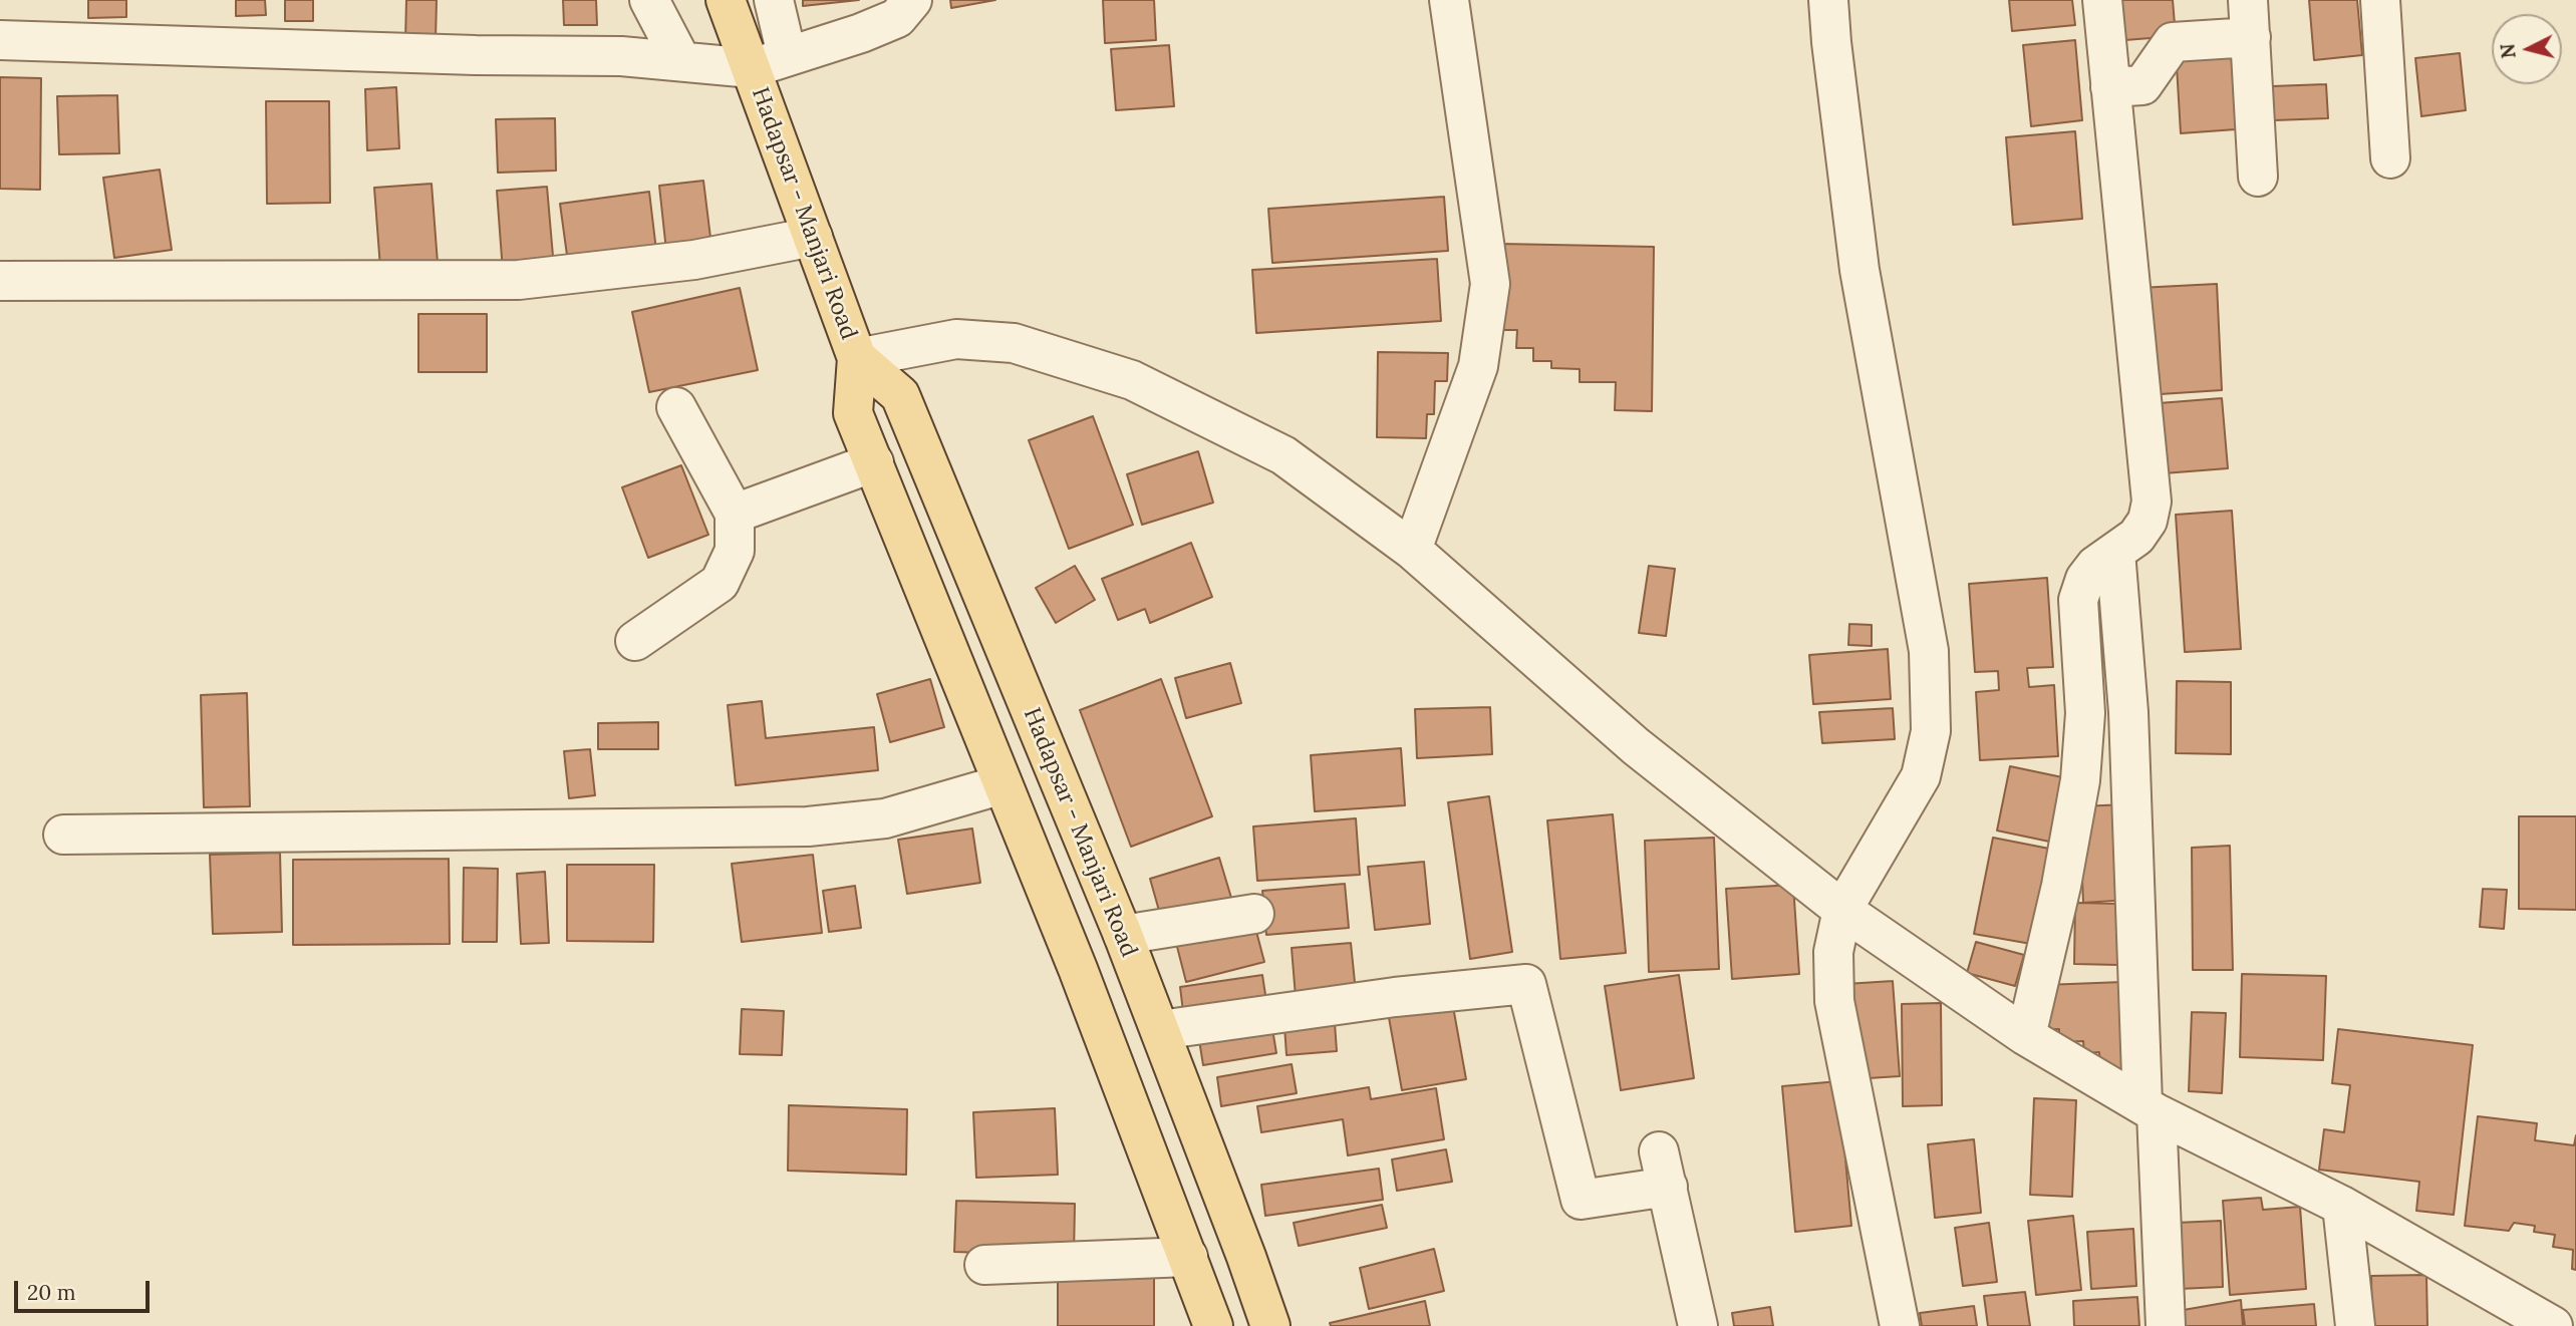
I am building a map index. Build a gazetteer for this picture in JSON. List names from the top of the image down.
{
  "streets": {
    "main road": ["Hadapsar - Manjari Road"]
  },
  "scale_bar": "20 m",
  "north": "left"
}
